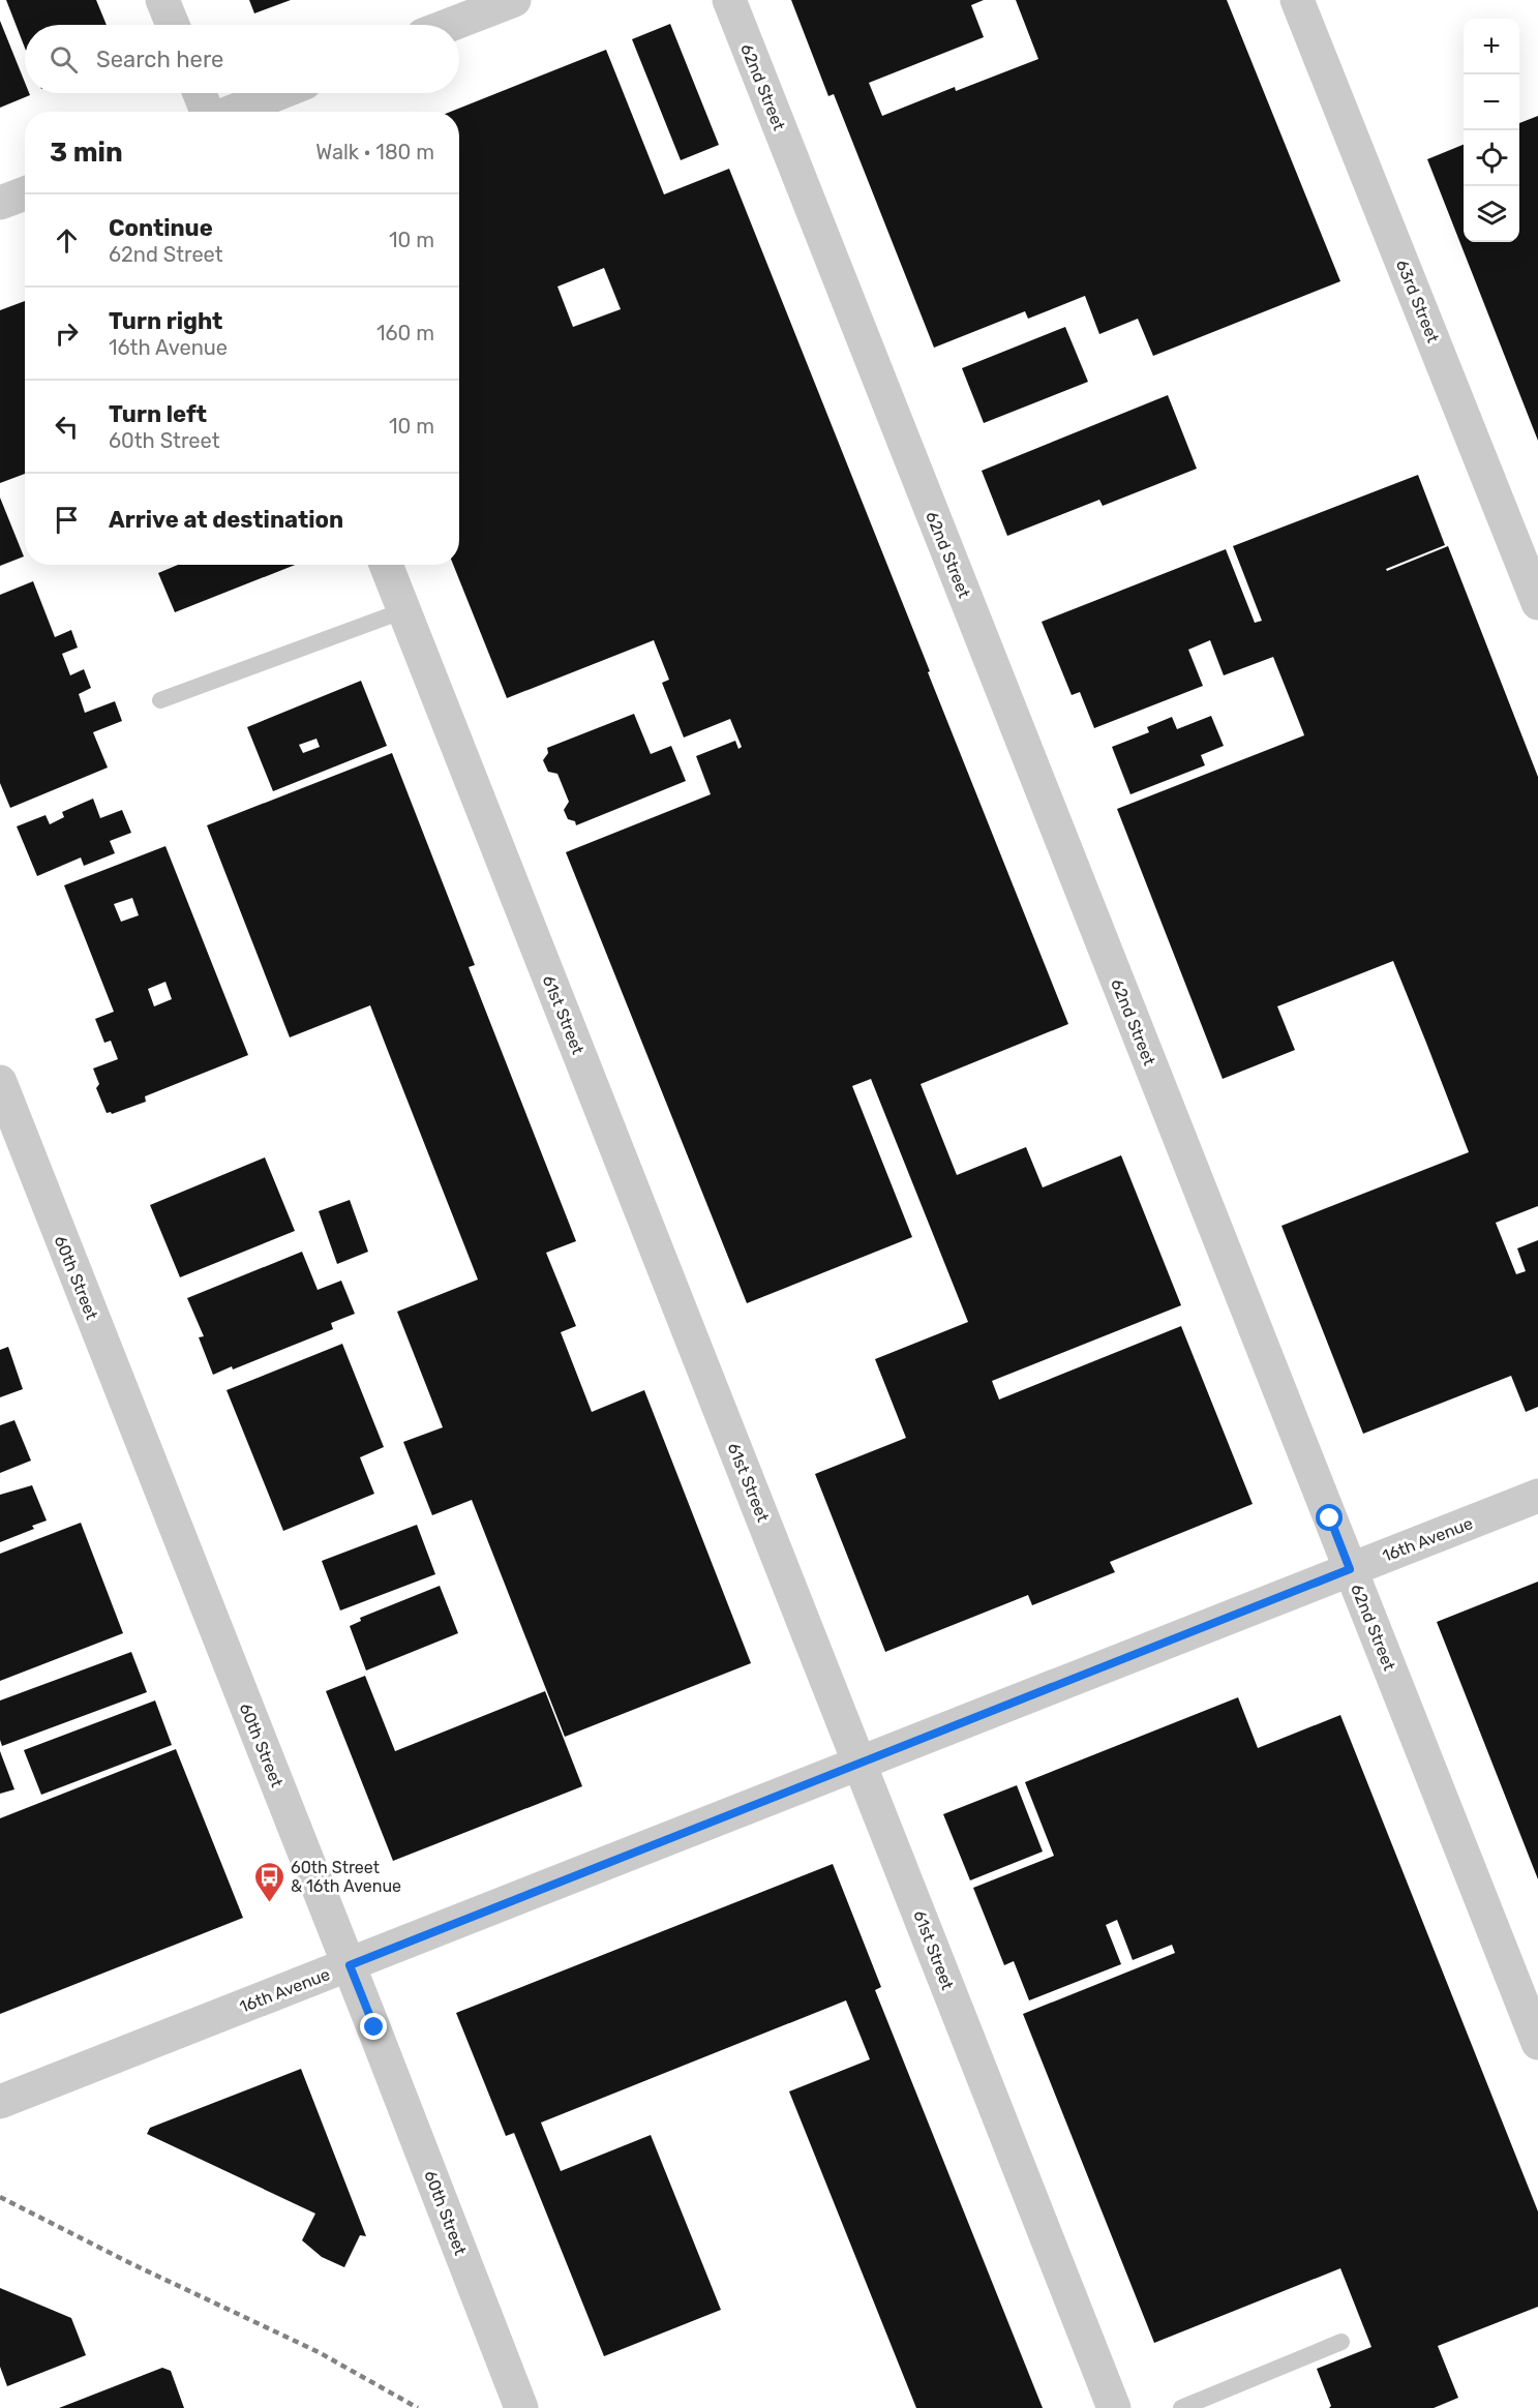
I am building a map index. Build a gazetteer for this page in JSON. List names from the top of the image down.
{
  "streets": {
    "street": [
      "62nd Street",
      "63rd Street",
      "61st Street",
      "60th Street",
      "16th Avenue"
    ]
  },
  "crossings": [
    ["62nd Street", "16th Avenue"],
    ["61st Street", "16th Avenue"],
    ["60th Street", "16th Avenue"]
  ],
  "places": {
    "bus stop": ["60th Street & 16th Avenue"]
  },
  "page": {
    "map_buttons": ["+", "−"],
    "search": "Search here",
    "heading": ["3 min", "Walk · 180 m"],
    "list": [
      ["Continue", "62nd Street", "10 m"],
      ["Turn right", "16th Avenue", "160 m"],
      ["Turn left", "60th Street", "10 m"],
      "Arrive at destination"
    ]
  }
}
